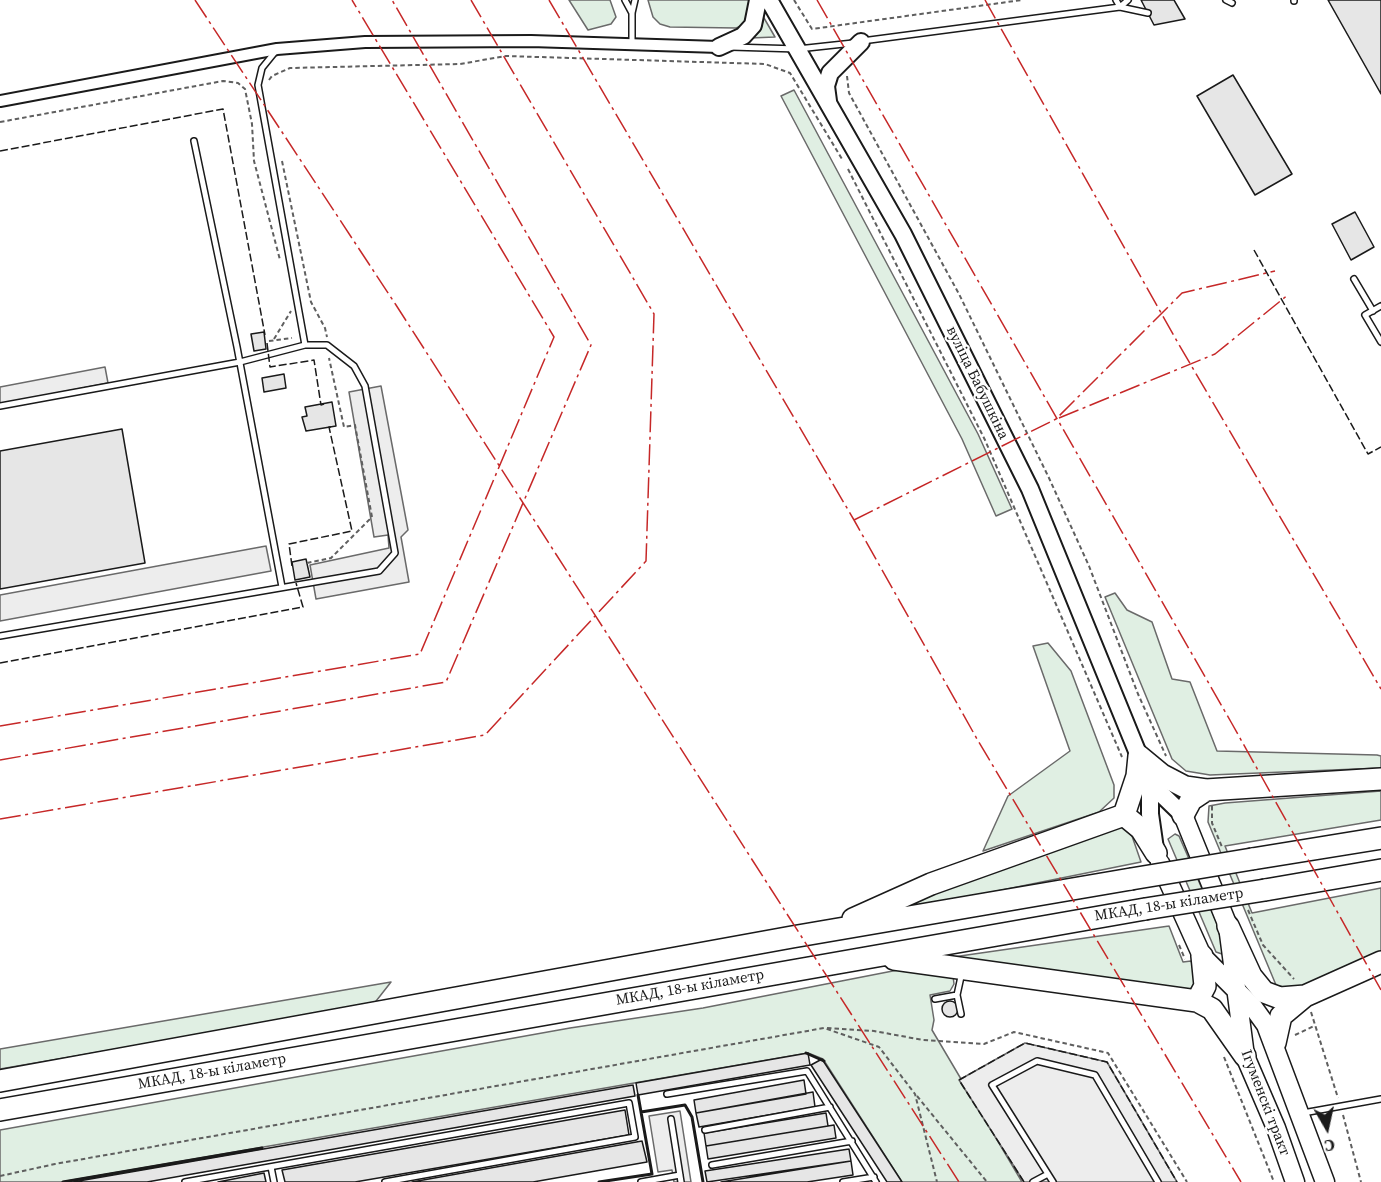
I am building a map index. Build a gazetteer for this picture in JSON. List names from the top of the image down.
{
  "streets": {
    "highway": ["МКАД, 18-ы кіламетр"],
    "main road": ["Ігуменскі тракт"],
    "street": ["вуліца Бабушкіна"]
  },
  "crossings": [
    ["вуліца Бабушкіна", "Ігуменскі тракт"]
  ],
  "north": "bottom"
}
